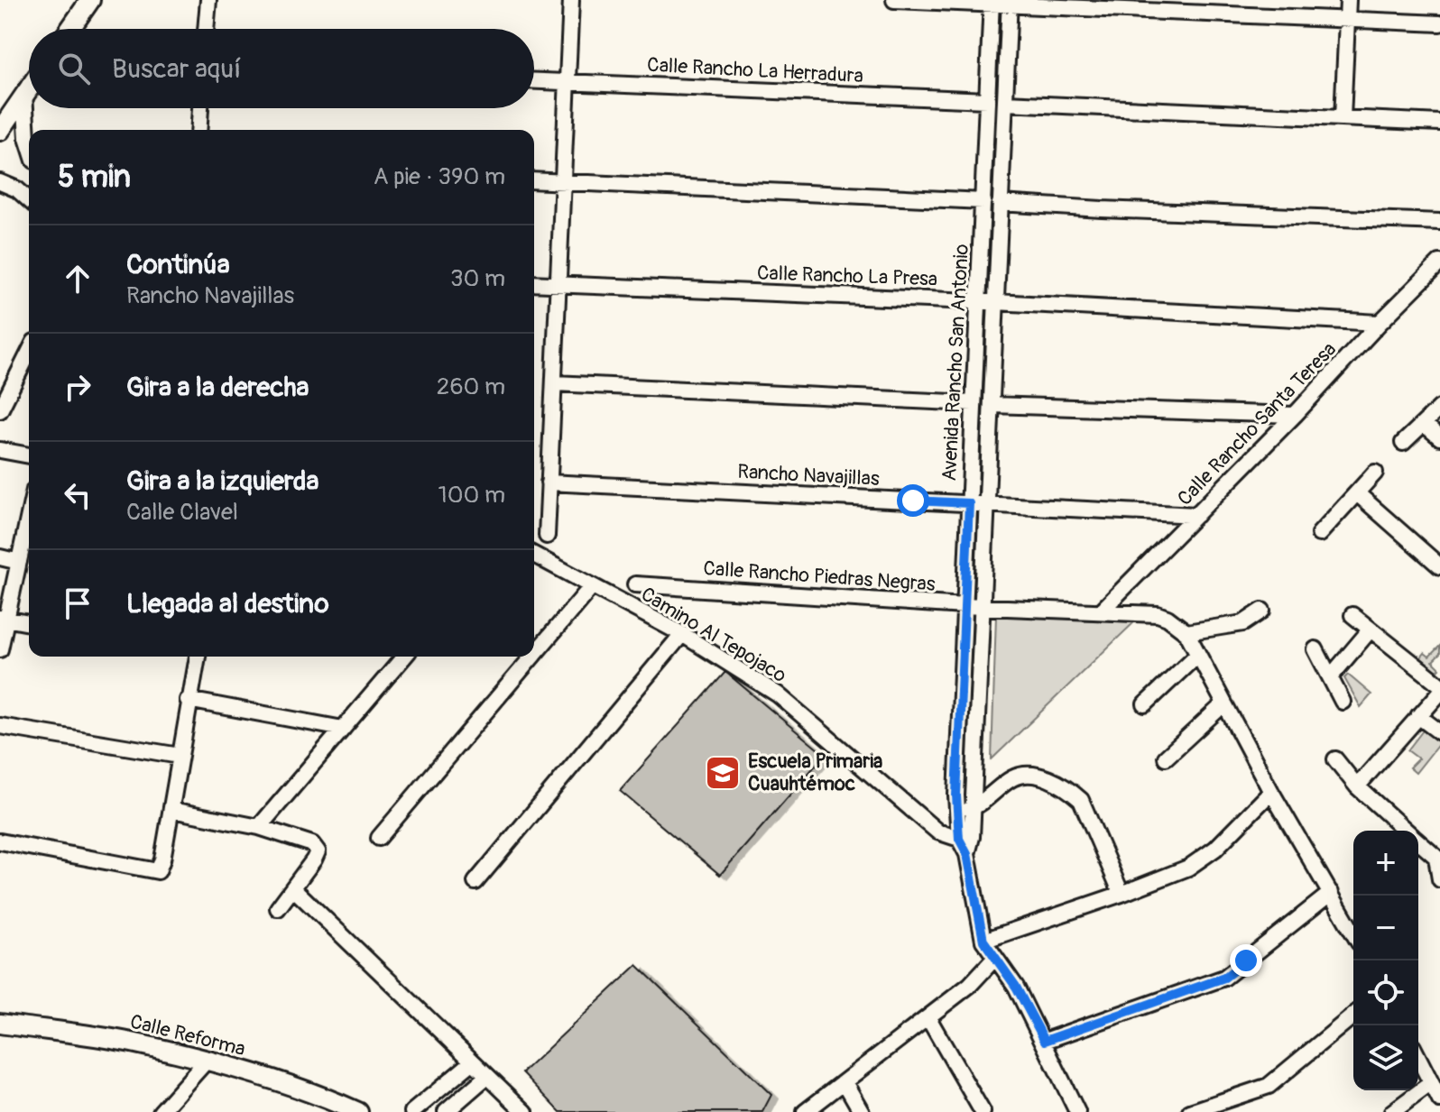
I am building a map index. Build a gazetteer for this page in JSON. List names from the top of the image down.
{
  "streets": {
    "main road": ["Calle Reforma"],
    "street": [
      "Calle Rancho La Herradura",
      "Calle Rancho La Presa",
      "Avenida Rancho San Antonio",
      "Calle Rancho Santa Teresa",
      "Rancho Navajillas",
      "Calle Rancho Piedras Negras",
      "Camino Al Tepojaco"
    ]
  },
  "crossings": [
    ["Calle Rancho La Herradura", "Avenida Rancho San Antonio"],
    ["Calle Rancho La Presa", "Avenida Rancho San Antonio"],
    ["Calle Rancho La Presa", "Calle Rancho Santa Teresa"],
    ["Avenida Rancho San Antonio", "Rancho Navajillas"],
    ["Avenida Rancho San Antonio", "Calle Rancho Piedras Negras"],
    ["Avenida Rancho San Antonio", "Camino Al Tepojaco"],
    ["Calle Rancho Santa Teresa", "Rancho Navajillas"],
    ["Calle Rancho Santa Teresa", "Calle Rancho Piedras Negras"]
  ],
  "places": {
    "school or university": ["Escuela Primaria Cuauhtémoc"]
  },
  "page": {
    "search": "Buscar aquí",
    "heading": ["5 min", "A pie · 390 m"],
    "list": [
      ["Continúa", "Rancho Navajillas", "30 m"],
      ["Gira a la derecha", "260 m"],
      ["Gira a la izquierda", "Calle Clavel", "100 m"],
      "Llegada al destino"
    ],
    "map_buttons": ["+", "−"]
  }
}
